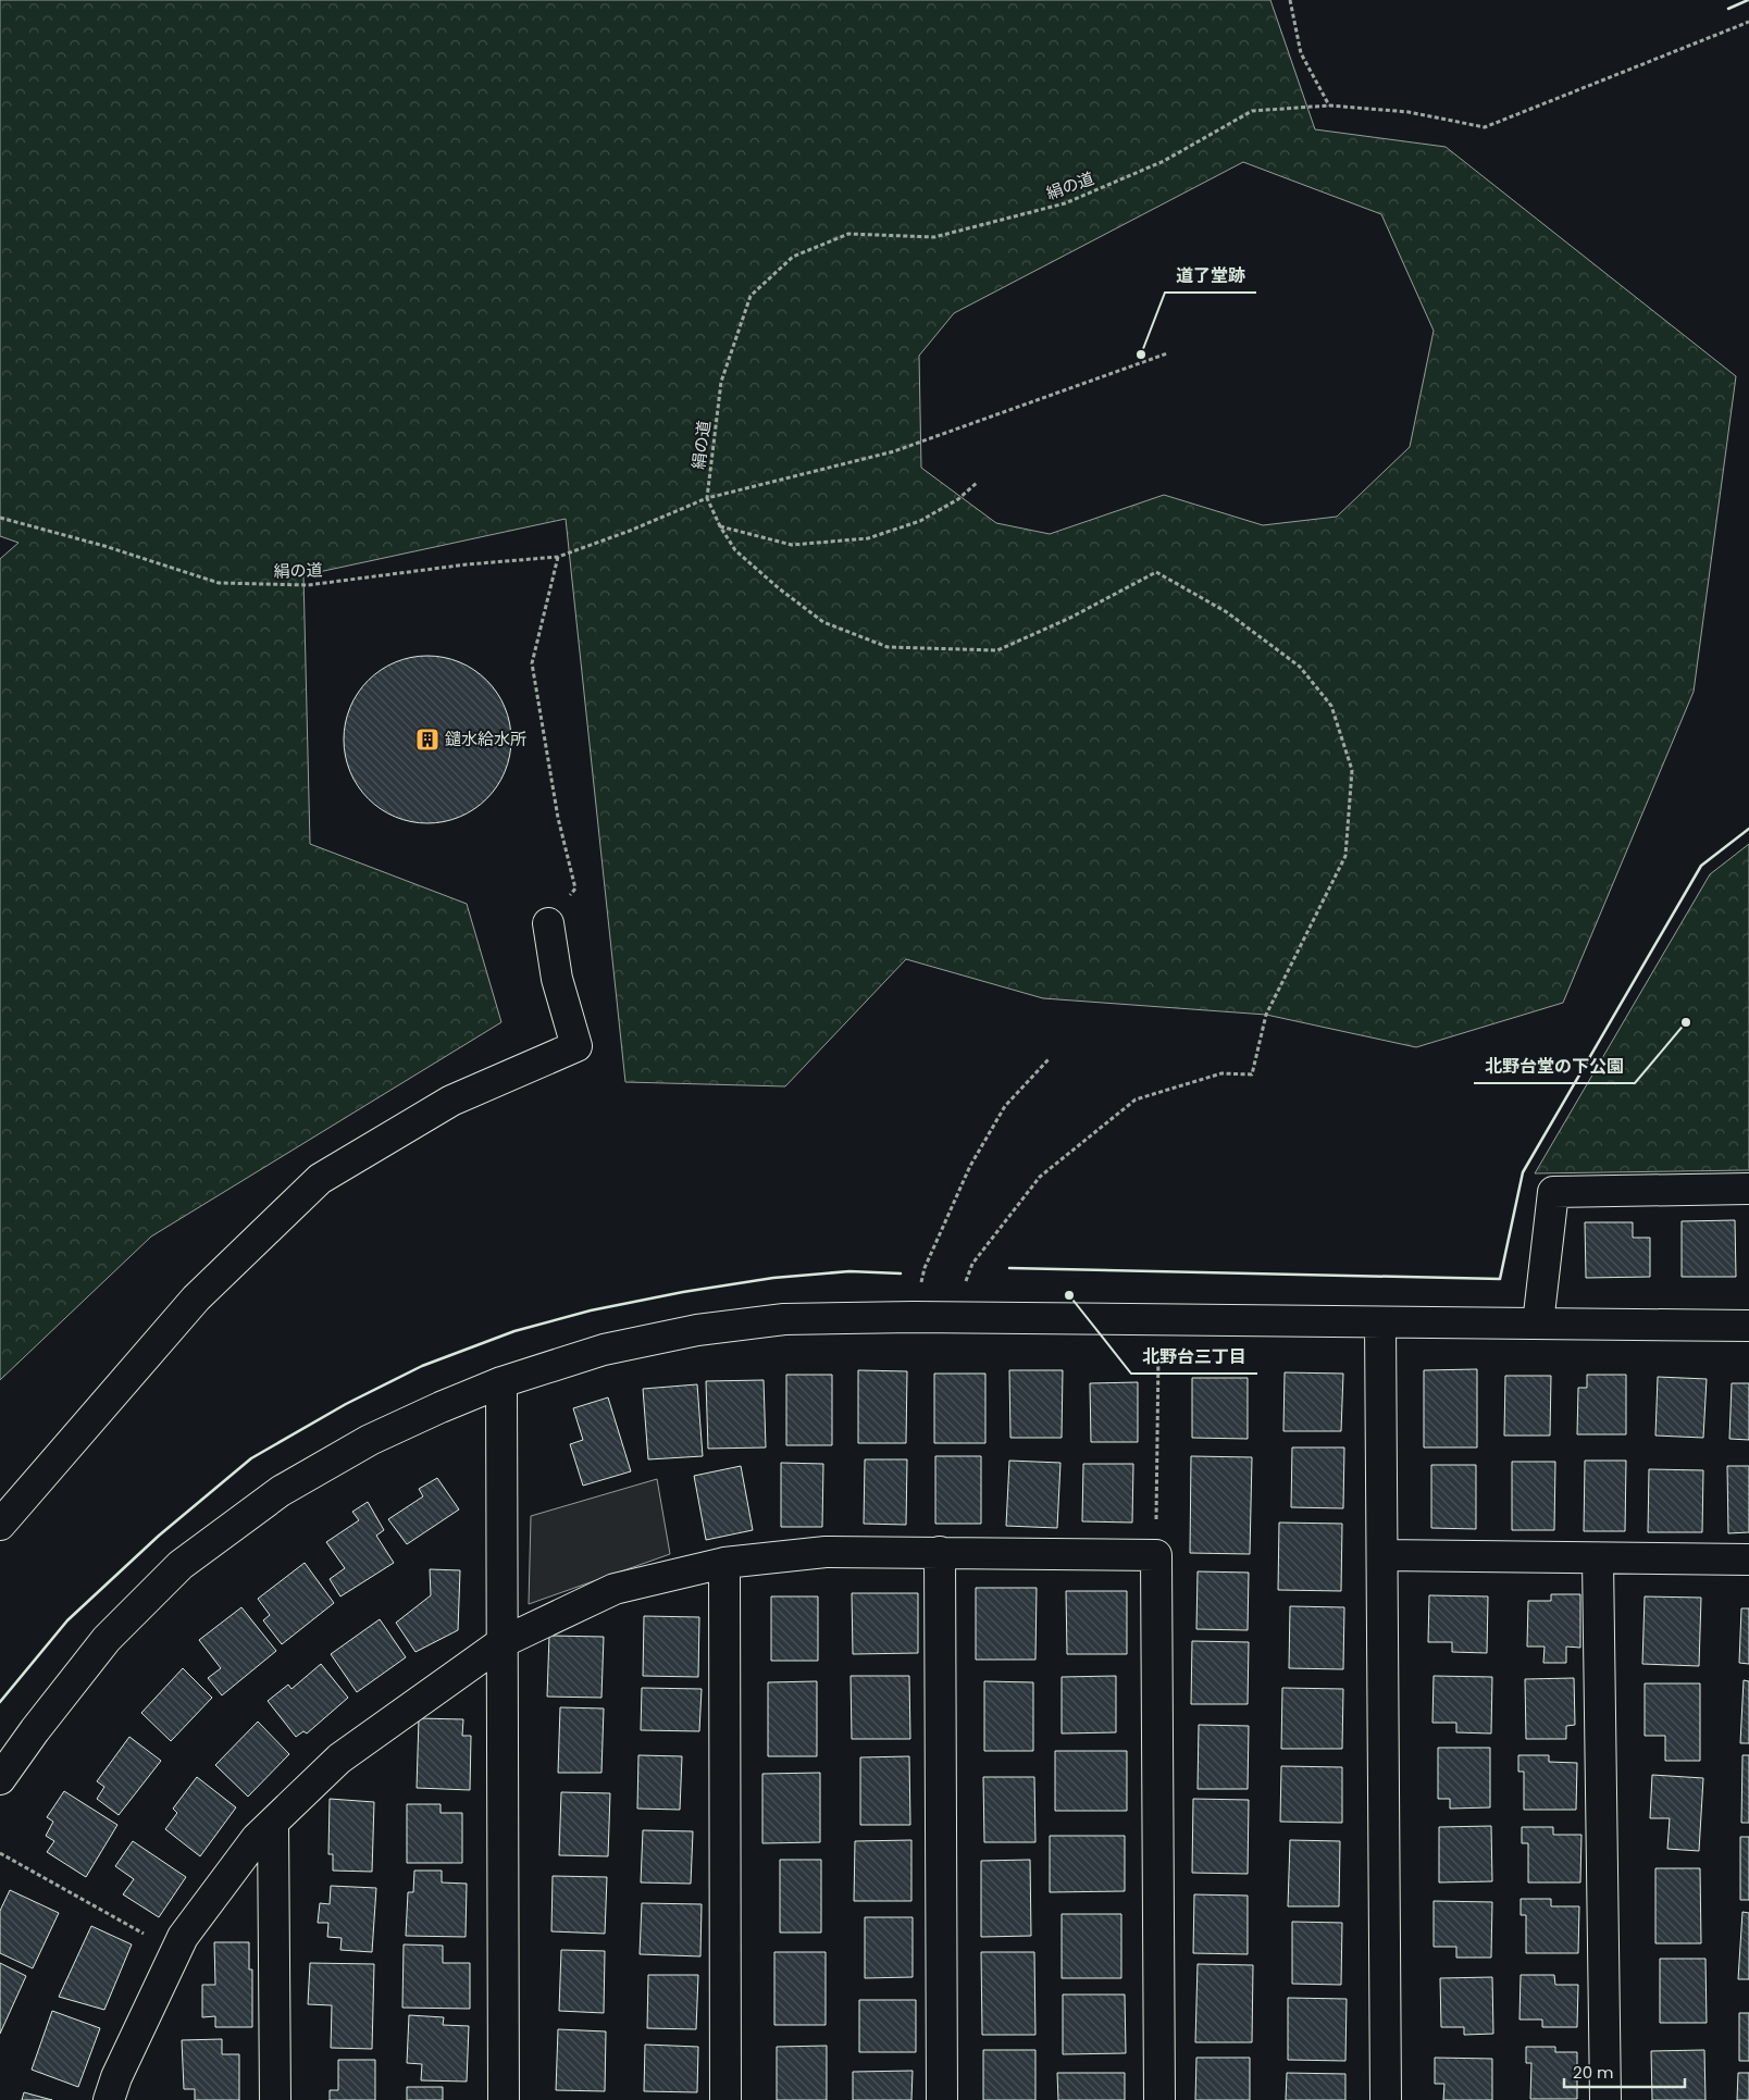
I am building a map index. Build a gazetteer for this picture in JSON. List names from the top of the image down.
{
  "streets": {
    "path": ["絹の道"]
  },
  "places": {
    "other": ["道了堂跡", "北野台堂の下公園", "北野台三丁目"],
    "building": ["鑓水給水所"]
  },
  "scale_bar": "20 m"
}
